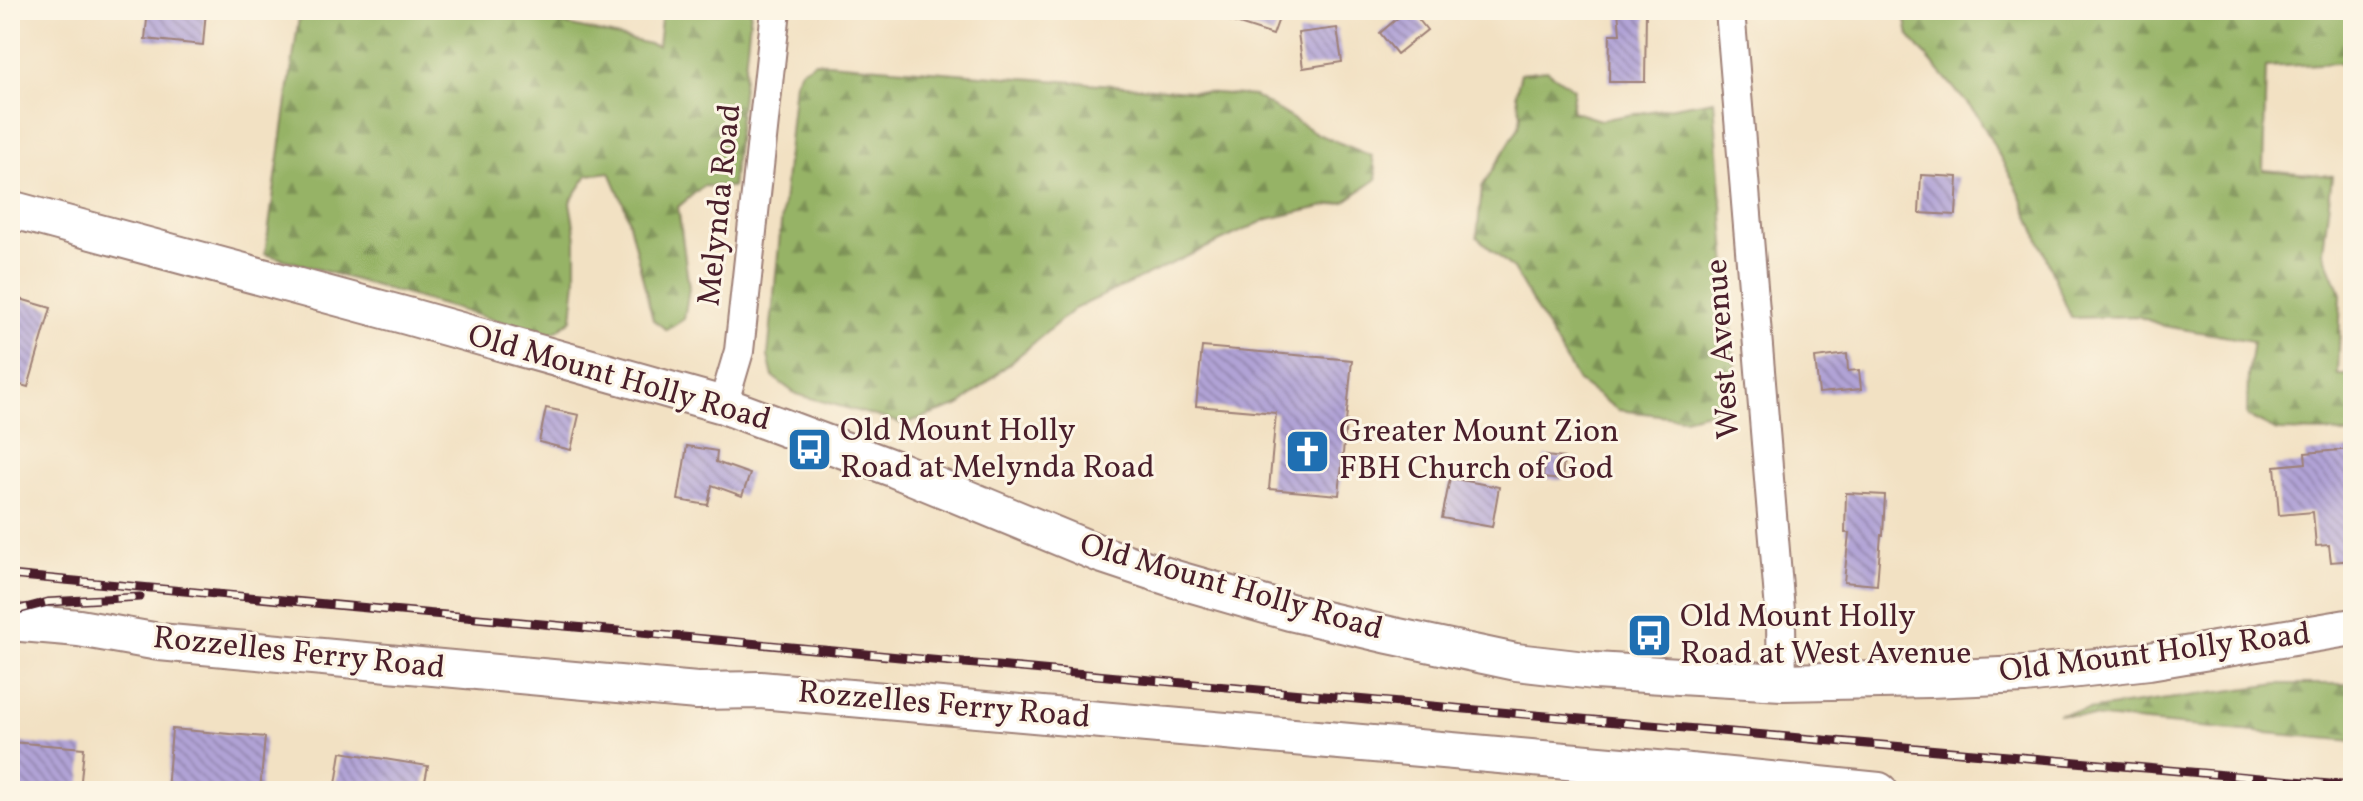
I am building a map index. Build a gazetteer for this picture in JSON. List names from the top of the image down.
{
  "streets": {
    "street": [
      "Melynda Road",
      "West Avenue",
      "Old Mount Holly Road",
      "Rozzelles Ferry Road"
    ]
  },
  "crossings": [
    ["Melynda Road", "Old Mount Holly Road"],
    ["West Avenue", "Old Mount Holly Road"]
  ],
  "places": {
    "bus stop": ["Old Mount Holly Road at Melynda Road", "Old Mount Holly Road at West Avenue"],
    "church": ["Greater Mount Zion FBH Church of God"]
  }
}
